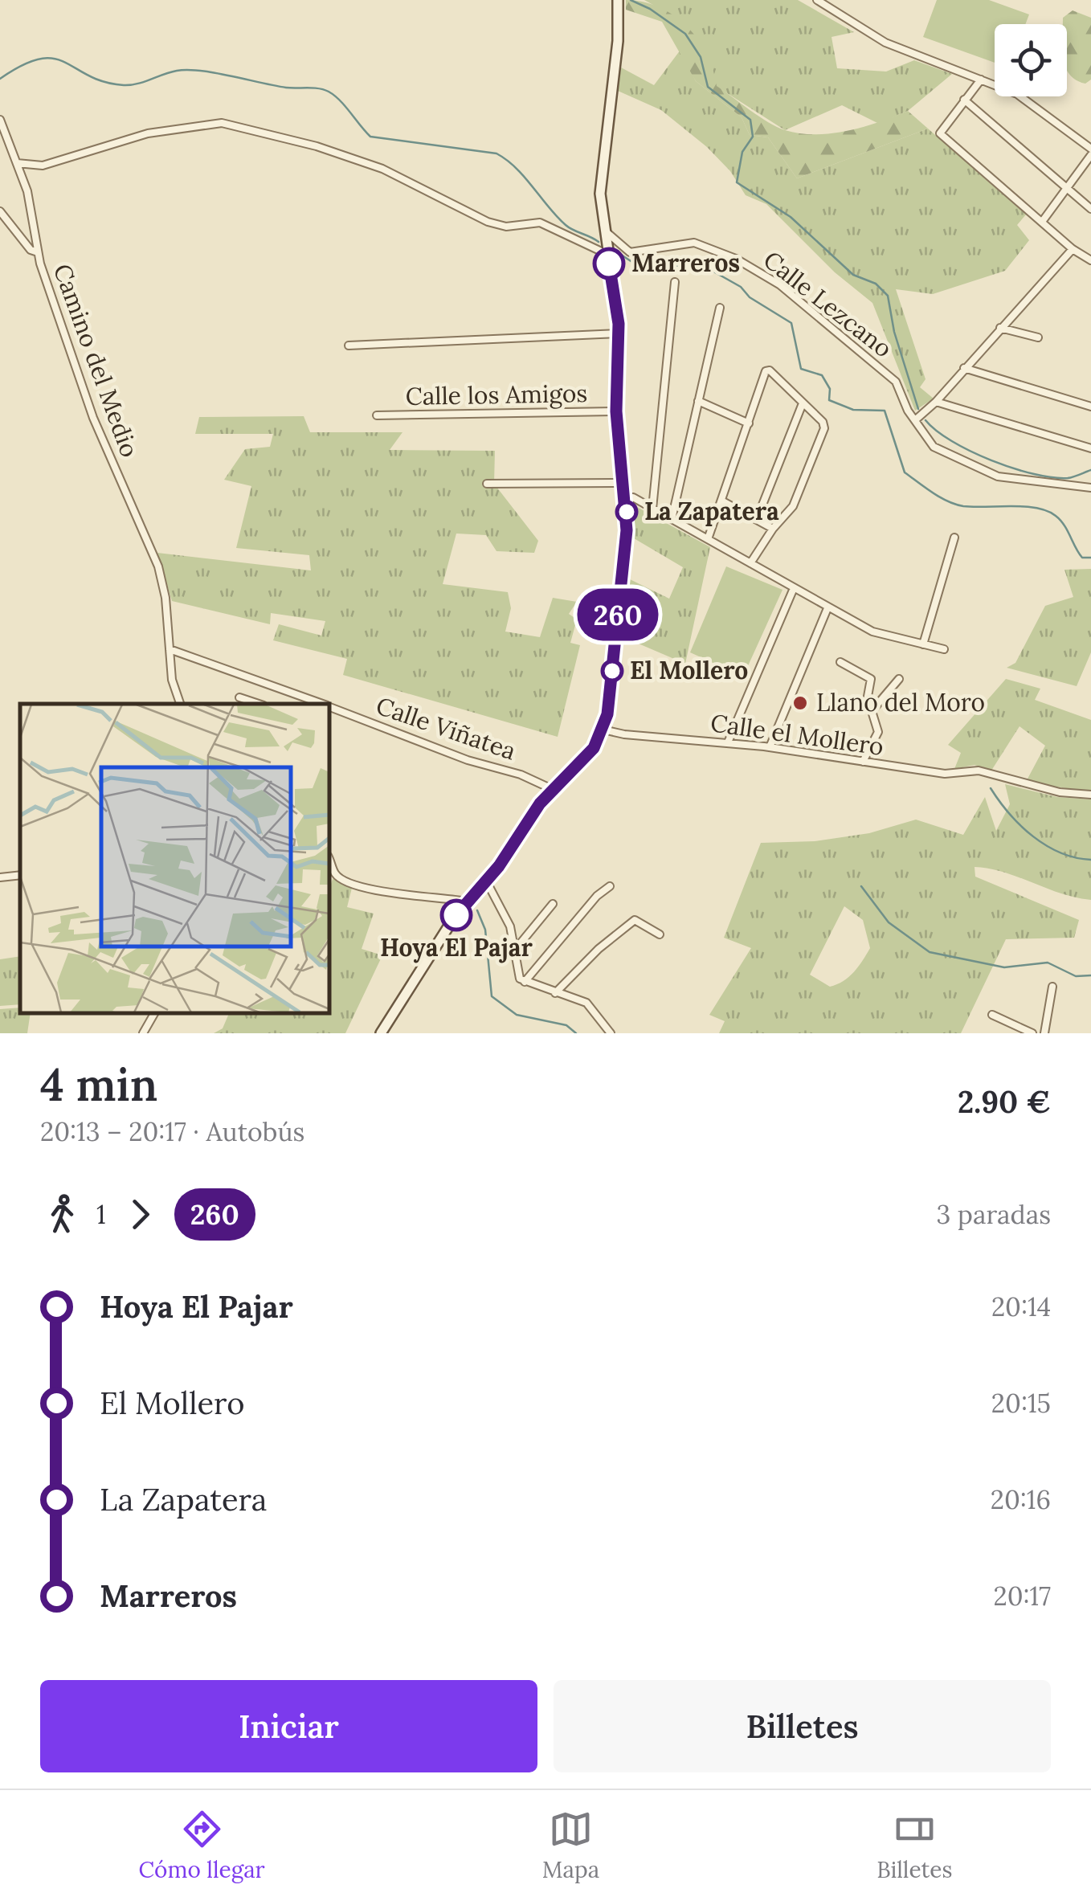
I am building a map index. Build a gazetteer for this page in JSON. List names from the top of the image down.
{
  "streets": {
    "street": [
      "Calle Lezcano",
      "Camino del Medio",
      "Calle los Amigos",
      "Calle Viñatea",
      "Calle el Mollero"
    ]
  },
  "crossings": [
    ["Camino del Medio", "Calle Viñatea"]
  ],
  "places": [
    "Marreros",
    "La Zapatera",
    "El Mollero",
    "Llano del Moro",
    "Hoya El Pajar"
  ],
  "lines": ["bus line 260"],
  "page": {
    "on_map": "260",
    "heading": ["4 min", "20:13 – 20:17 · Autobús", "2.90 €"],
    "legs": ["1", "260", "3 paradas"],
    "list": [
      {
        "name": "Hoya El Pajar",
        "value": "20:14"
      },
      {
        "name": "El Mollero",
        "value": "20:15"
      },
      {
        "name": "La Zapatera",
        "value": "20:16"
      },
      {
        "name": "Marreros",
        "value": "20:17"
      }
    ],
    "buttons": ["Iniciar", "Billetes"],
    "tabs": ["Cómo llegar", "Mapa", "Billetes"]
  }
}
